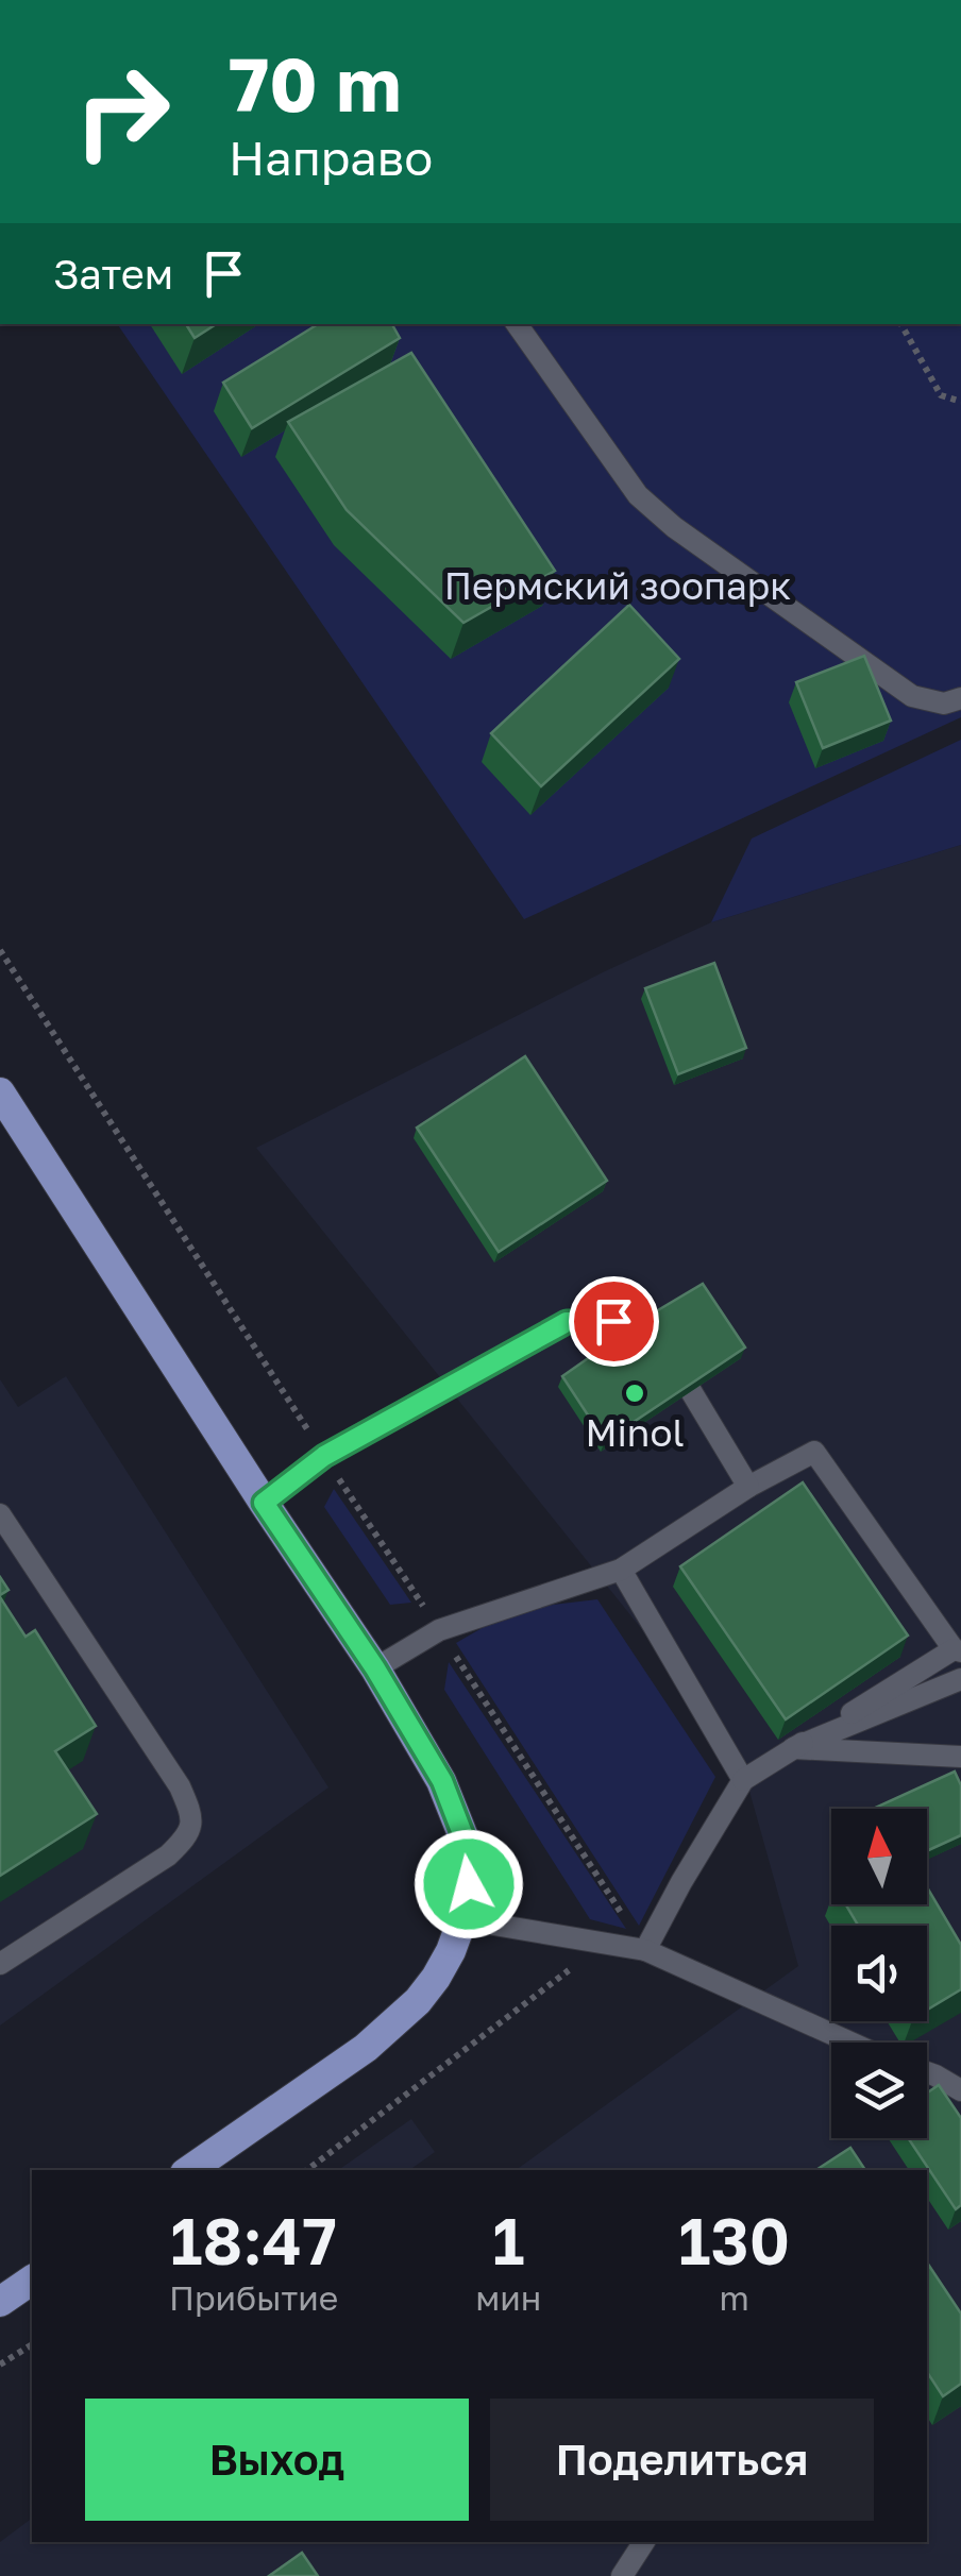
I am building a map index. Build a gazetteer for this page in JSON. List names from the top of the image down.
{
  "parks": ["Пермский зоопарк"],
  "places": ["Minol"],
  "north": "top",
  "page": {
    "turn": ["70 m", "Направо"],
    "then": "Затем",
    "eta": [
      "18:47",
      "Прибытие",
      "1",
      "мин",
      "130",
      "m"
    ],
    "buttons": ["Выход", "Поделиться"]
  }
}
